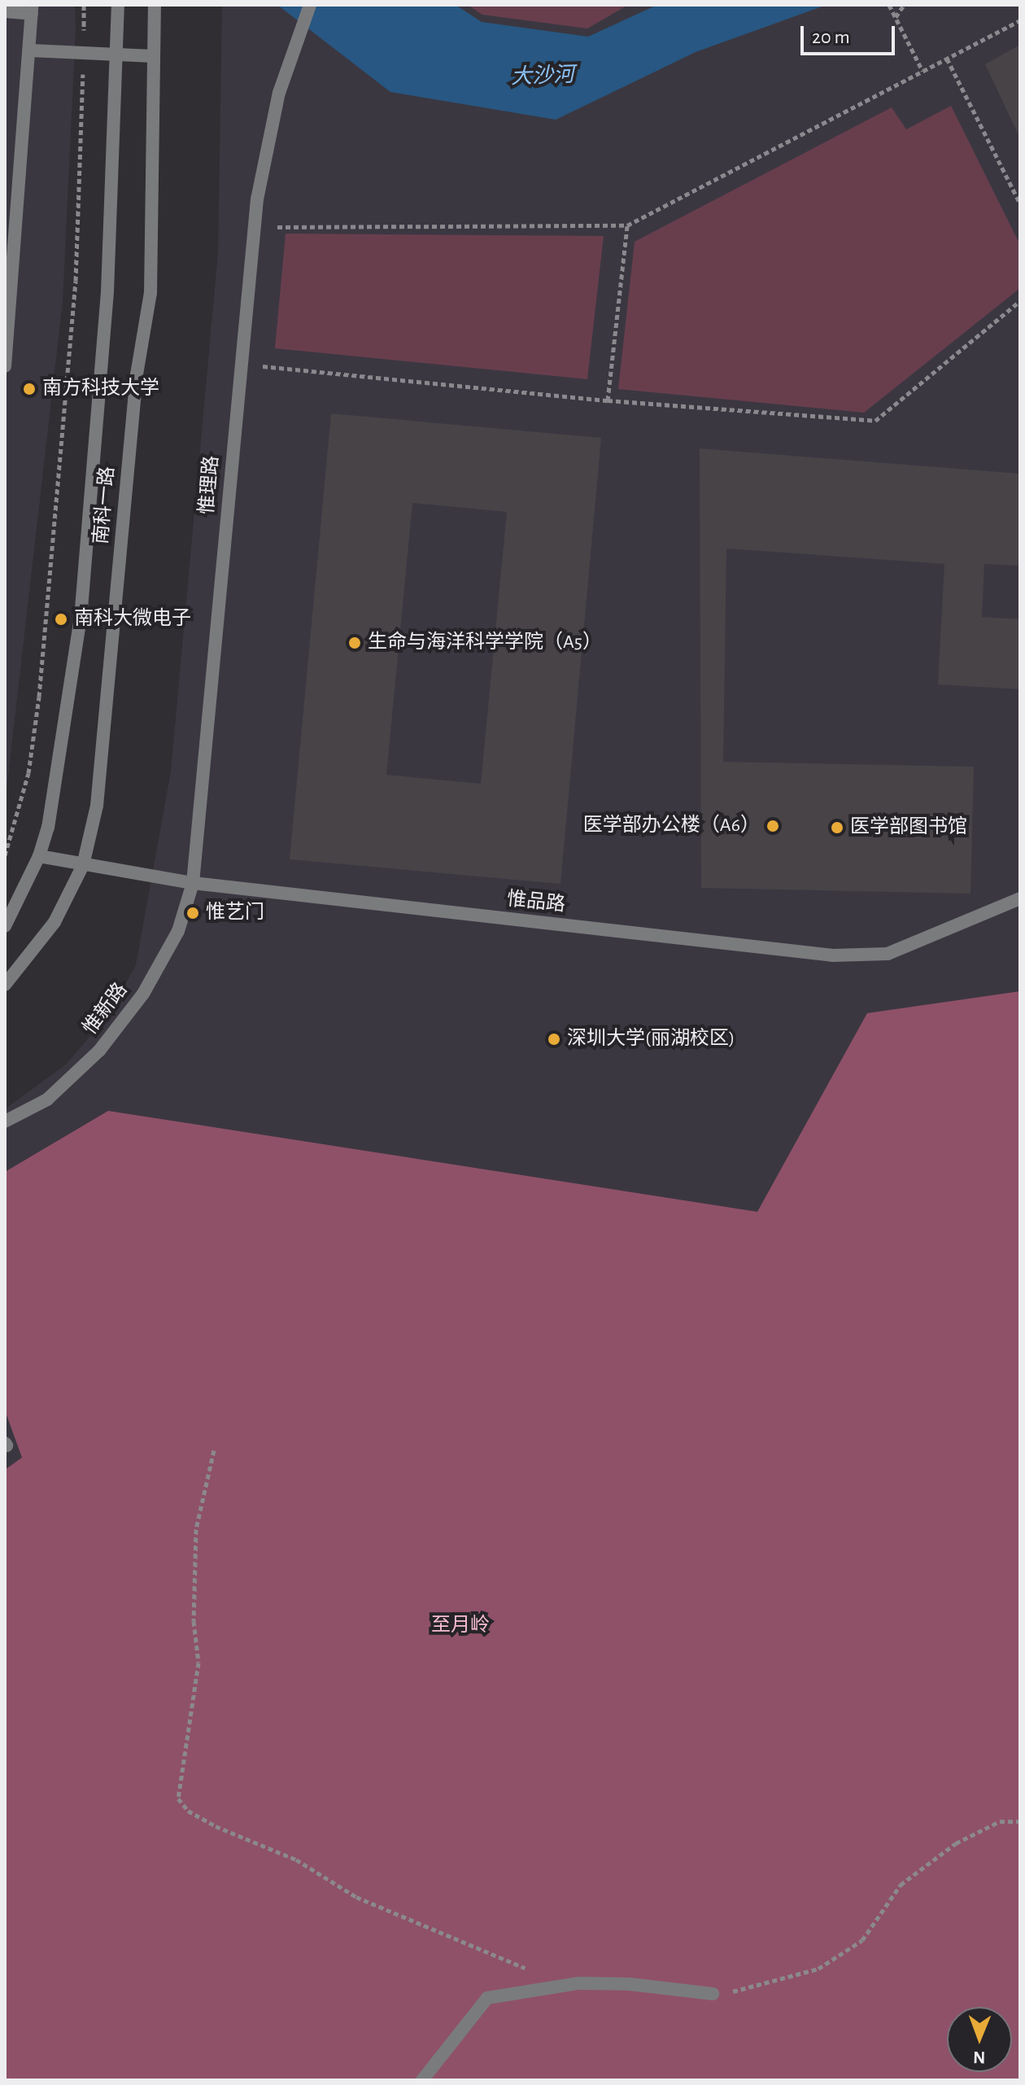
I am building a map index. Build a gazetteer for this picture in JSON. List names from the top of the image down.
{
  "streets": {
    "street": [
      "惟理路",
      "南科一路",
      "惟品路",
      "惟新路"
    ]
  },
  "crossings": [
    ["惟理路", "惟品路"],
    ["惟理路", "惟新路"],
    ["南科一路", "惟品路"],
    ["惟品路", "惟新路"]
  ],
  "water": ["大沙河"],
  "parks": ["至月岭"],
  "places": [
    "南方科技大学",
    "南科大微电子",
    "生命与海洋科学学院（A5）",
    "医学部办公楼（A6）",
    "医学部图书馆",
    "惟艺门",
    "深圳大学(丽湖校区)"
  ],
  "scale_bar": "20 m",
  "north": "bottom"
}
